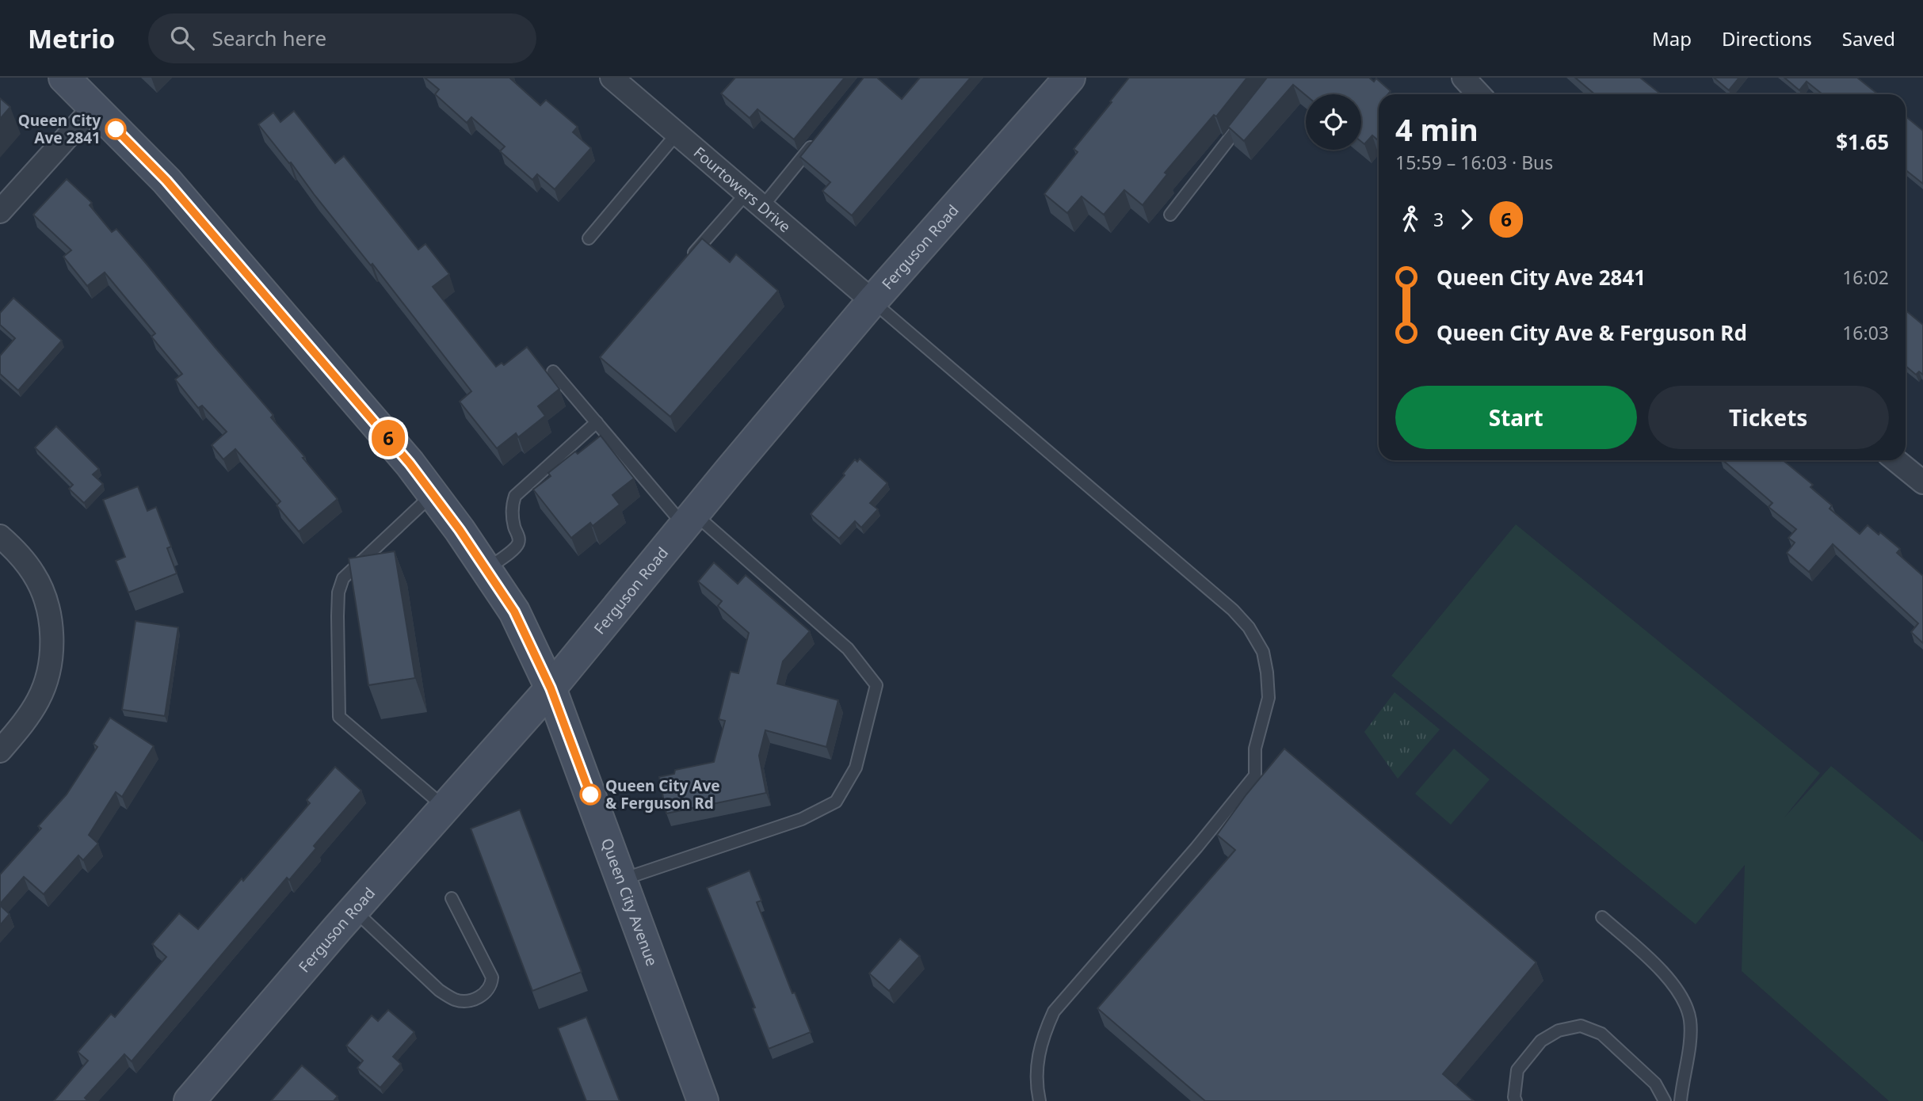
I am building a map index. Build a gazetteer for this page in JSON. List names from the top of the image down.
{
  "streets": {
    "street": ["Fourtowers Drive", "Ferguson Road", "Queen City Avenue"]
  },
  "crossings": [
    ["Fourtowers Drive", "Ferguson Road"],
    ["Ferguson Road", "Queen City Avenue"]
  ],
  "places": ["Queen City Ave 2841", "Queen City Ave & Ferguson Rd"],
  "lines": ["bus line 6"],
  "page": {
    "header": "Metrio",
    "search": "Search here",
    "nav": ["Map", "Directions", "Saved"],
    "on_map": "6",
    "heading": ["4 min", "15:59 – 16:03 · Bus", "$1.65"],
    "legs": ["3", "6"],
    "list": [
      {
        "name": "Queen City Ave 2841",
        "value": "16:02"
      },
      {
        "name": "Queen City Ave & Ferguson Rd",
        "value": "16:03"
      }
    ],
    "buttons": ["Start", "Tickets"]
  }
}
